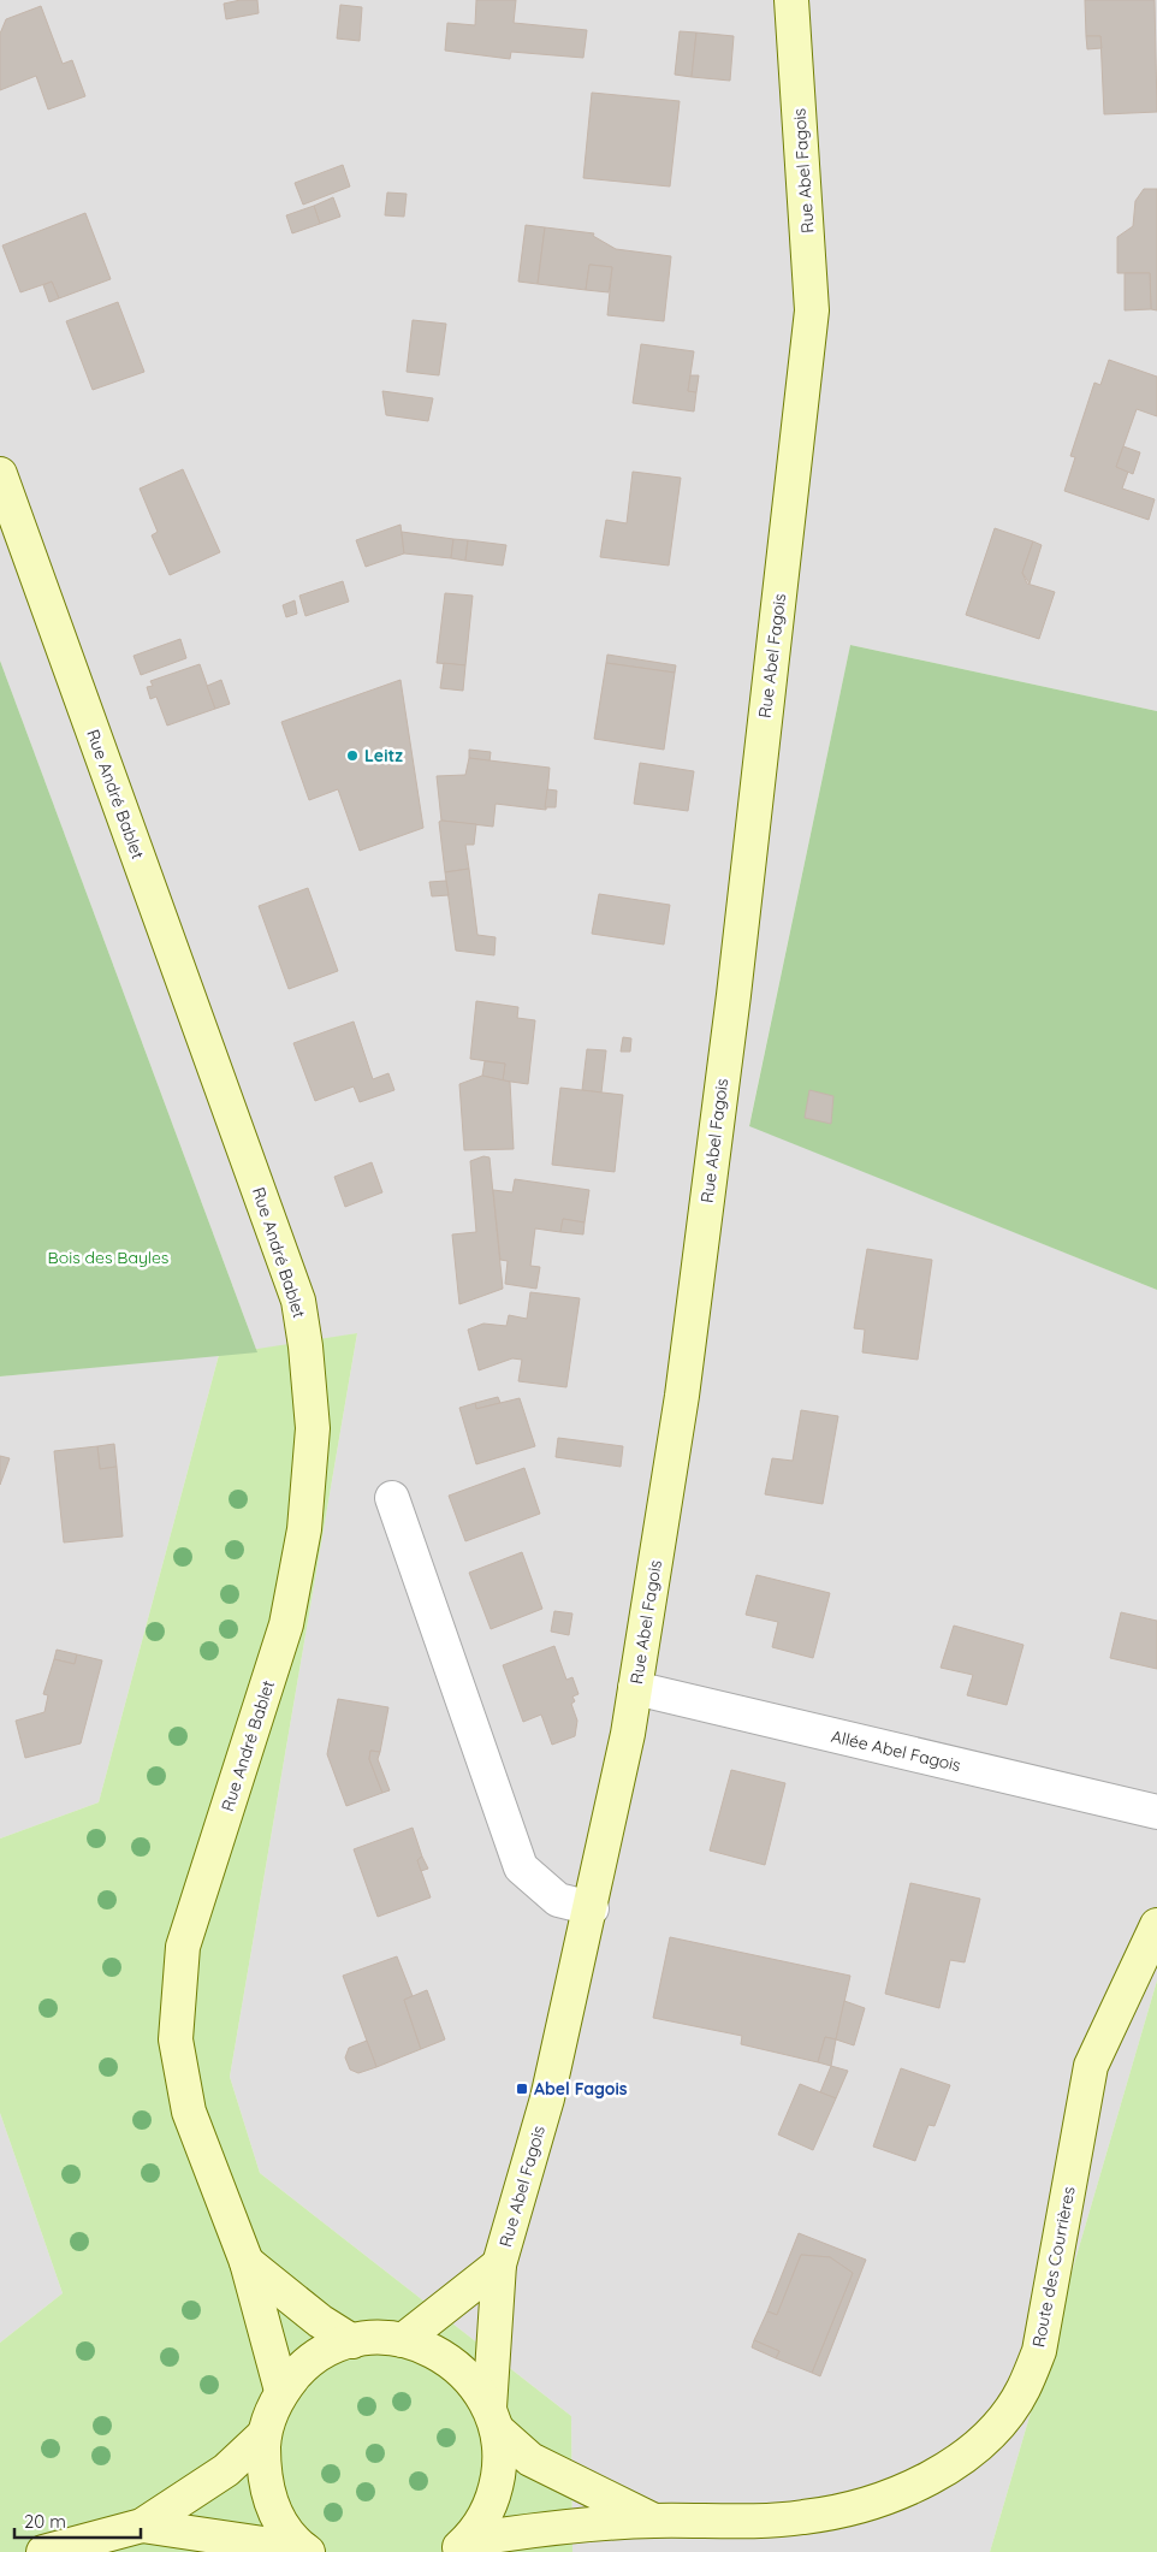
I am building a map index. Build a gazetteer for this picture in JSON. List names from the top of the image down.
{
  "streets": {
    "main road": ["Rue Abel Fagois", "Rue André Bablet", "Route des Courrières"],
    "street": ["Allée Abel Fagois"]
  },
  "crossings": [
    ["Rue Abel Fagois", "Allée Abel Fagois"],
    ["Rue Abel Fagois", "Route des Courrières"],
    ["Rue André Bablet", "Route des Courrières"]
  ],
  "parks": ["Bois des Bayles"],
  "places": {
    "other": ["Leitz"],
    "transit": ["Abel Fagois"]
  },
  "scale_bar": "20 m"
}
